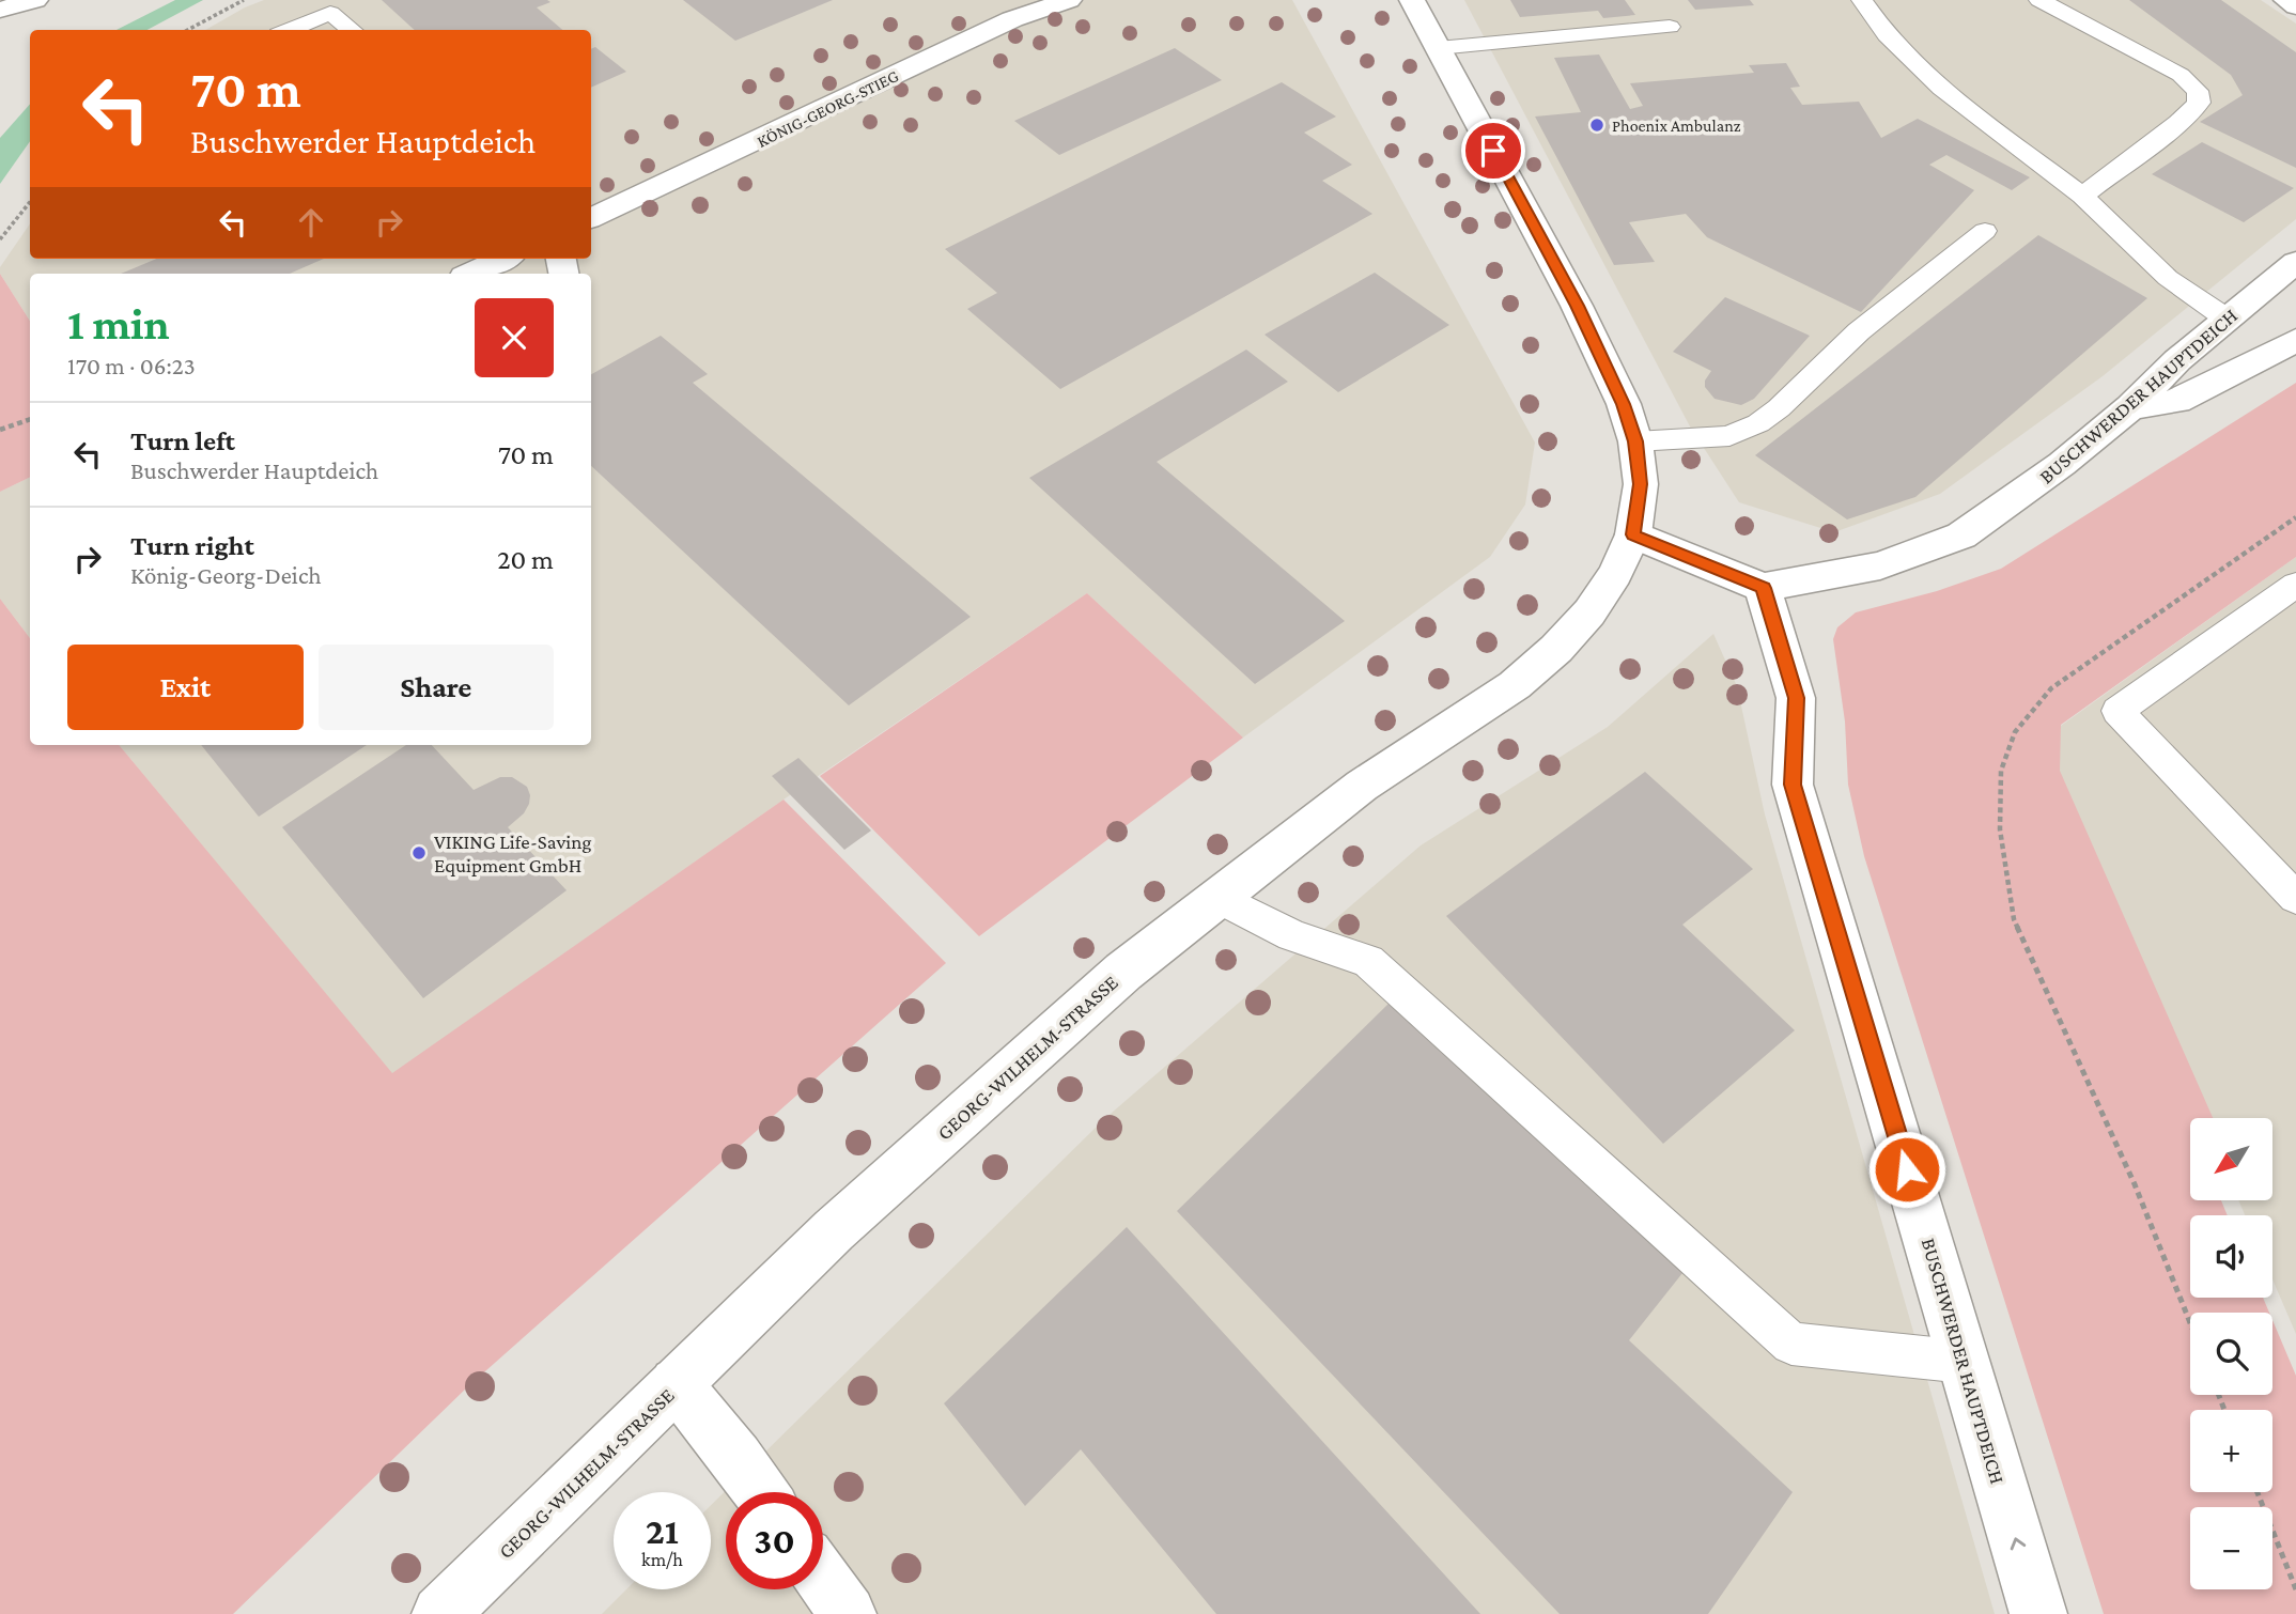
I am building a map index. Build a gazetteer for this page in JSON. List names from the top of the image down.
{
  "streets": {
    "main road": ["KÖNIG-GEORG-STIEG", "BUSCHWERDER HAUPTDEICH", "GEORG-WILHELM-STRASSE"]
  },
  "places": ["Phoenix Ambulanz", "VIKING Life-Saving Equipment GmbH"],
  "north": "bottom left",
  "page": {
    "turn": ["70 m", "Buschwerder Hauptdeich"],
    "heading": ["1 min", "170 m · 06:23"],
    "list": [
      {
        "name": "Turn left",
        "note": "Buschwerder Hauptdeich",
        "value": "70 m"
      },
      {
        "name": "Turn right",
        "note": "König-Georg-Deich",
        "value": "20 m"
      }
    ],
    "buttons": ["Exit", "Share"],
    "map_buttons": ["+", "−"],
    "speed": "21 km/h",
    "limit": "30"
  }
}
